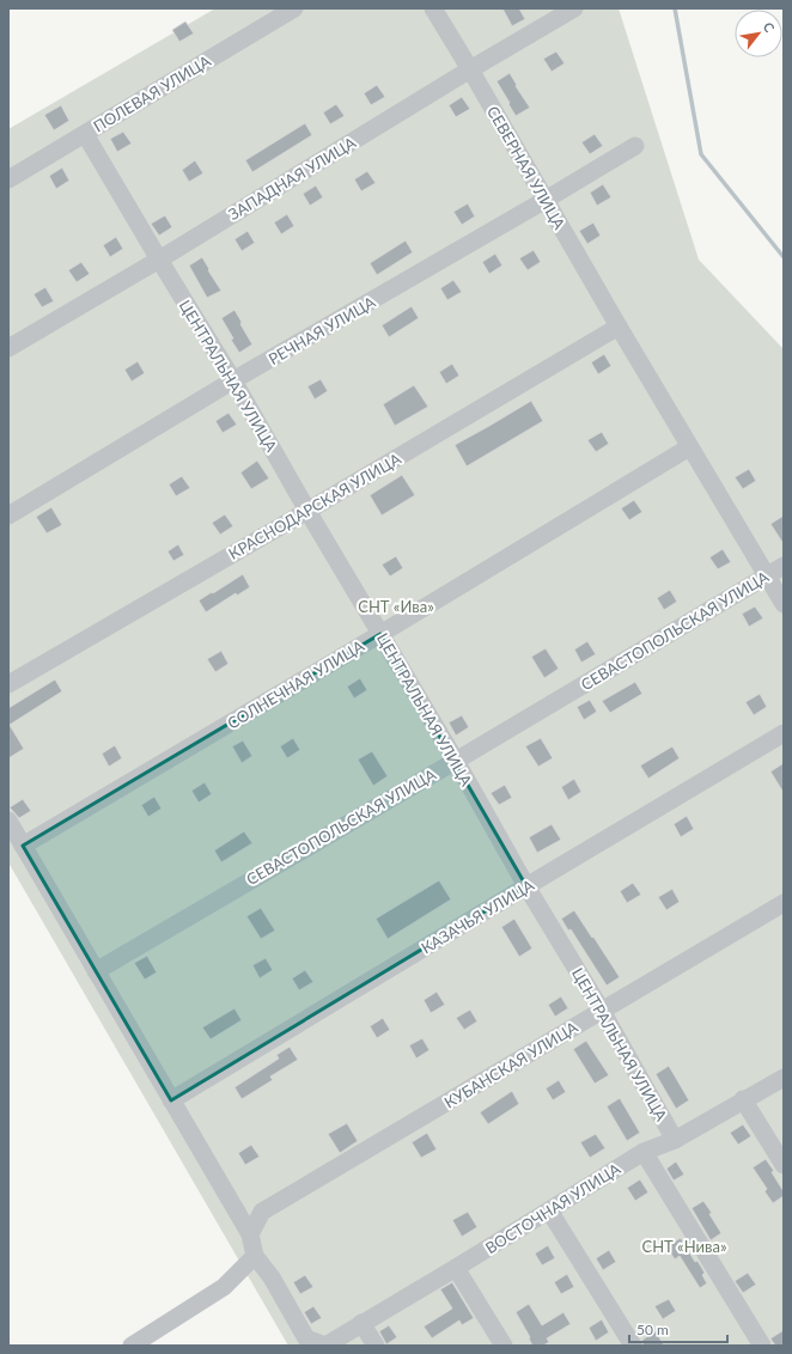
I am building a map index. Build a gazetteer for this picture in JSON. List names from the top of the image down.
{
  "streets": {
    "street": [
      "ПОЛЕВАЯ УЛИЦА",
      "СЕВЕРНАЯ УЛИЦА",
      "ЗАПАДНАЯ УЛИЦА",
      "РЕЧНАЯ УЛИЦА",
      "ЦЕНТРАЛЬНАЯ УЛИЦА",
      "КРАСНОДАРСКАЯ УЛИЦА",
      "СЕВАСТОПОЛЬСКАЯ УЛИЦА",
      "СОЛНЕЧНАЯ УЛИЦА",
      "КАЗАЧЬЯ УЛИЦА",
      "КУБАНСКАЯ УЛИЦА",
      "ВОСТОЧНАЯ УЛИЦА"
    ]
  },
  "crossings": [
    ["ПОЛЕВАЯ УЛИЦА", "ЦЕНТРАЛЬНАЯ УЛИЦА"],
    ["СЕВЕРНАЯ УЛИЦА", "ЗАПАДНАЯ УЛИЦА"],
    ["СЕВЕРНАЯ УЛИЦА", "РЕЧНАЯ УЛИЦА"],
    ["СЕВЕРНАЯ УЛИЦА", "КРАСНОДАРСКАЯ УЛИЦА"],
    ["СЕВЕРНАЯ УЛИЦА", "СЕВАСТОПОЛЬСКАЯ УЛИЦА"],
    ["СЕВЕРНАЯ УЛИЦА", "СОЛНЕЧНАЯ УЛИЦА"],
    ["ЗАПАДНАЯ УЛИЦА", "ЦЕНТРАЛЬНАЯ УЛИЦА"],
    ["РЕЧНАЯ УЛИЦА", "ЦЕНТРАЛЬНАЯ УЛИЦА"],
    ["ЦЕНТРАЛЬНАЯ УЛИЦА", "КРАСНОДАРСКАЯ УЛИЦА"],
    ["ЦЕНТРАЛЬНАЯ УЛИЦА", "СЕВАСТОПОЛЬСКАЯ УЛИЦА"],
    ["ЦЕНТРАЛЬНАЯ УЛИЦА", "СОЛНЕЧНАЯ УЛИЦА"],
    ["ЦЕНТРАЛЬНАЯ УЛИЦА", "КАЗАЧЬЯ УЛИЦА"],
    ["ЦЕНТРАЛЬНАЯ УЛИЦА", "КУБАНСКАЯ УЛИЦА"],
    ["ЦЕНТРАЛЬНАЯ УЛИЦА", "ВОСТОЧНАЯ УЛИЦА"]
  ],
  "parks": ["СНТ «Ива»", "СНТ «Нива»"],
  "scale_bar": "50 m",
  "north": "top right"
}
